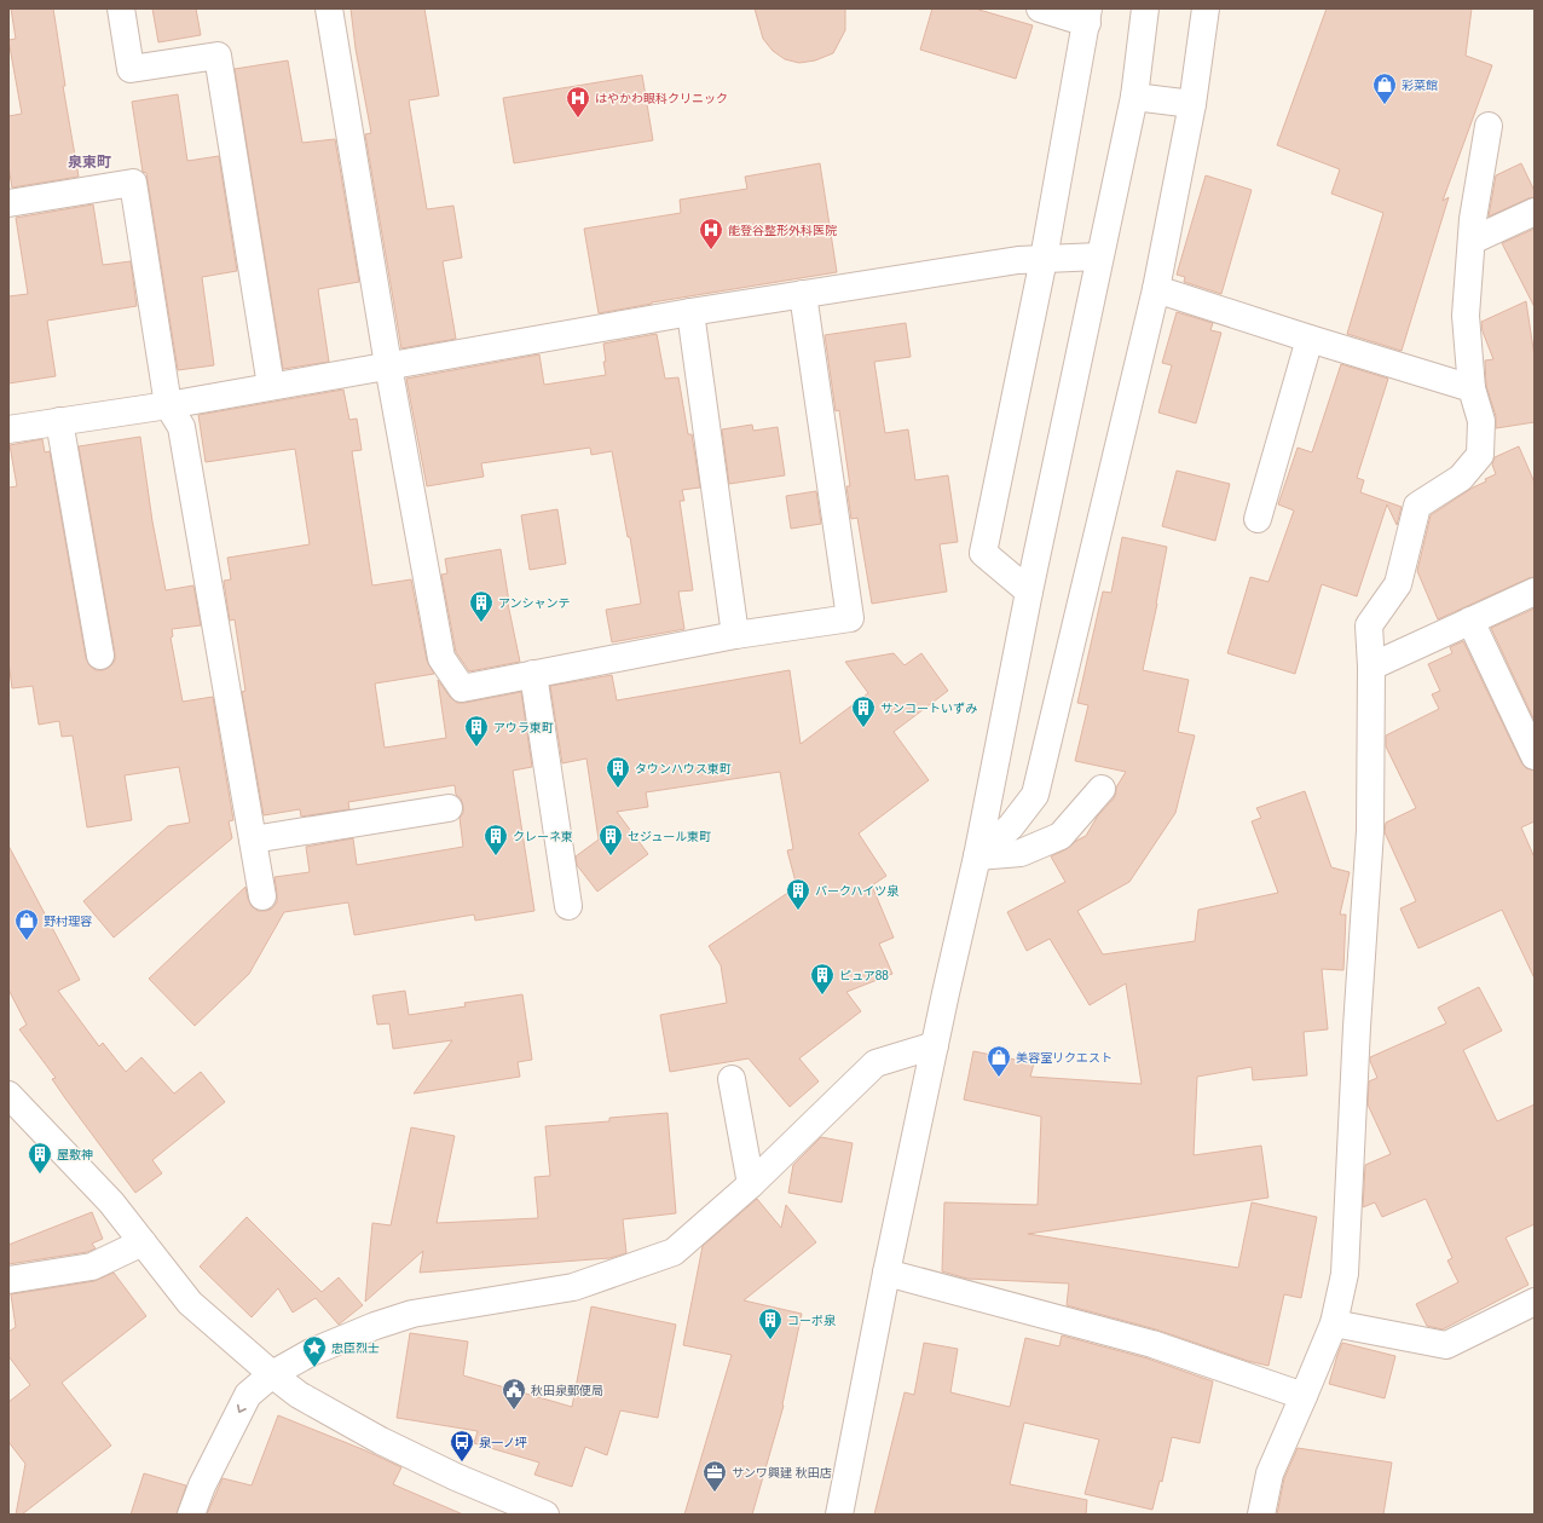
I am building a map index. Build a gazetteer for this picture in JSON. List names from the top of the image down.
{
  "districts": ["泉東町"],
  "places": {
    "shop": ["彩菜館", "野村理容", "美容室リクエスト"],
    "hospital": ["はやかわ眼科クリニック", "能登谷整形外科医院"],
    "building": [
      "アンシャンテ",
      "サンコートいずみ",
      "アウラ東町",
      "タウンハウス東町",
      "クレーネ東",
      "セジュール東町",
      "パークハイツ泉",
      "ピュア88",
      "屋敷神",
      "コーポ泉"
    ],
    "place": ["忠臣烈士"],
    "public building": ["秋田泉郵便局"],
    "bus stop": ["泉一ノ坪"],
    "office": ["サンワ興建 秋田店"]
  }
}
